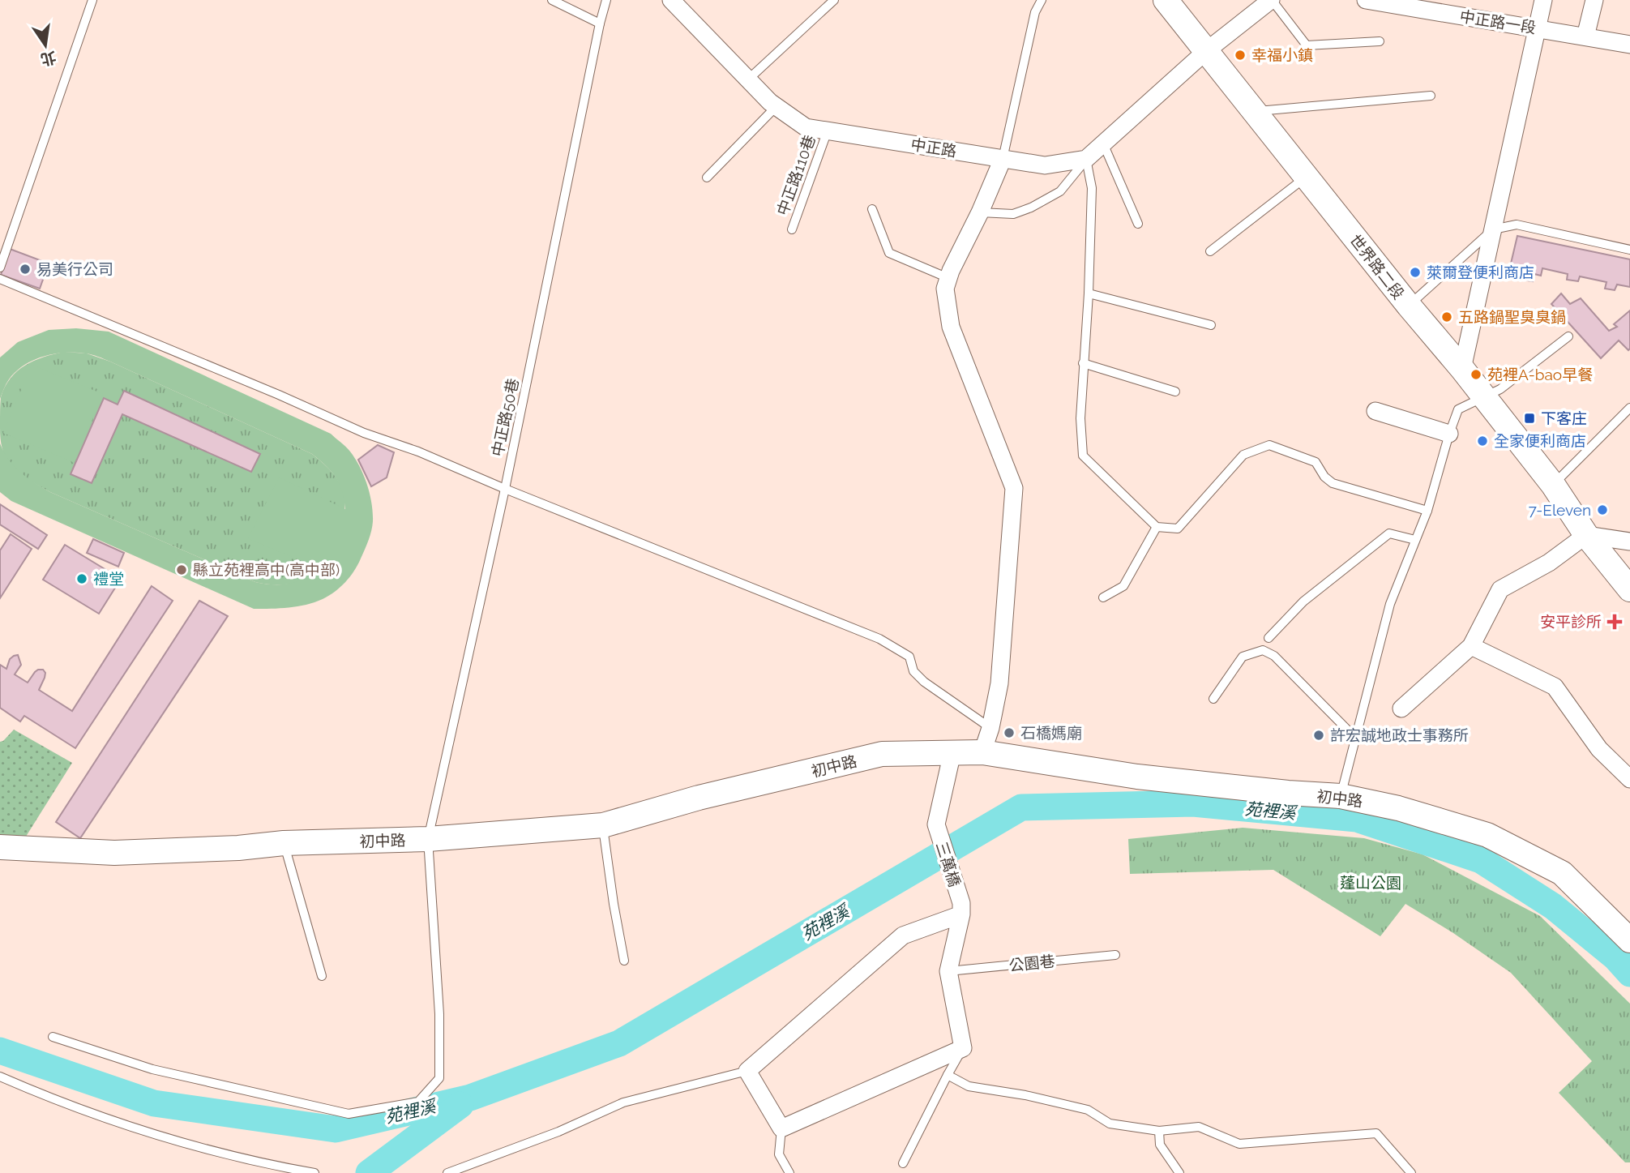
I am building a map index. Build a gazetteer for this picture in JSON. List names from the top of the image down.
{
  "streets": {
    "street": [
      "中正路一段",
      "中正路",
      "世界路二段",
      "初中路",
      "三萬橋"
    ],
    "lane": ["中正路110巷", "中正路50巷", "公園巷"]
  },
  "crossings": [
    ["中正路", "中正路110巷"],
    ["中正路50巷", "初中路"],
    ["初中路", "三萬橋"]
  ],
  "water": ["苑裡溪"],
  "parks": ["蓬山公園"],
  "places": {
    "other": [
      "幸福小鎮",
      "易美行公司",
      "萊爾登便利商店",
      "五路鍋聖臭臭鍋",
      "苑裡A-bao早餐",
      "全家便利商店",
      "7-Eleven",
      "縣立苑裡高中(高中部)",
      "禮堂",
      "石橋媽廟",
      "許宏誠地政士事務所"
    ],
    "transit": ["下客庄"],
    "health": ["安平診所"]
  },
  "north": "bottom"
}
